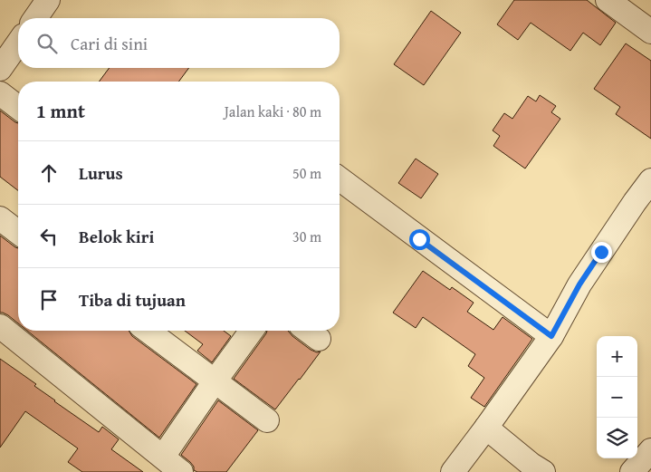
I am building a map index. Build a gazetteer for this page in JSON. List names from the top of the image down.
{
  "page": {
    "search": "Cari di sini",
    "heading": ["1 mnt", "Jalan kaki · 80 m"],
    "list": [
      ["Lurus", "50 m"],
      ["Belok kiri", "30 m"],
      "Tiba di tujuan"
    ],
    "map_buttons": ["+", "−"]
  }
}
